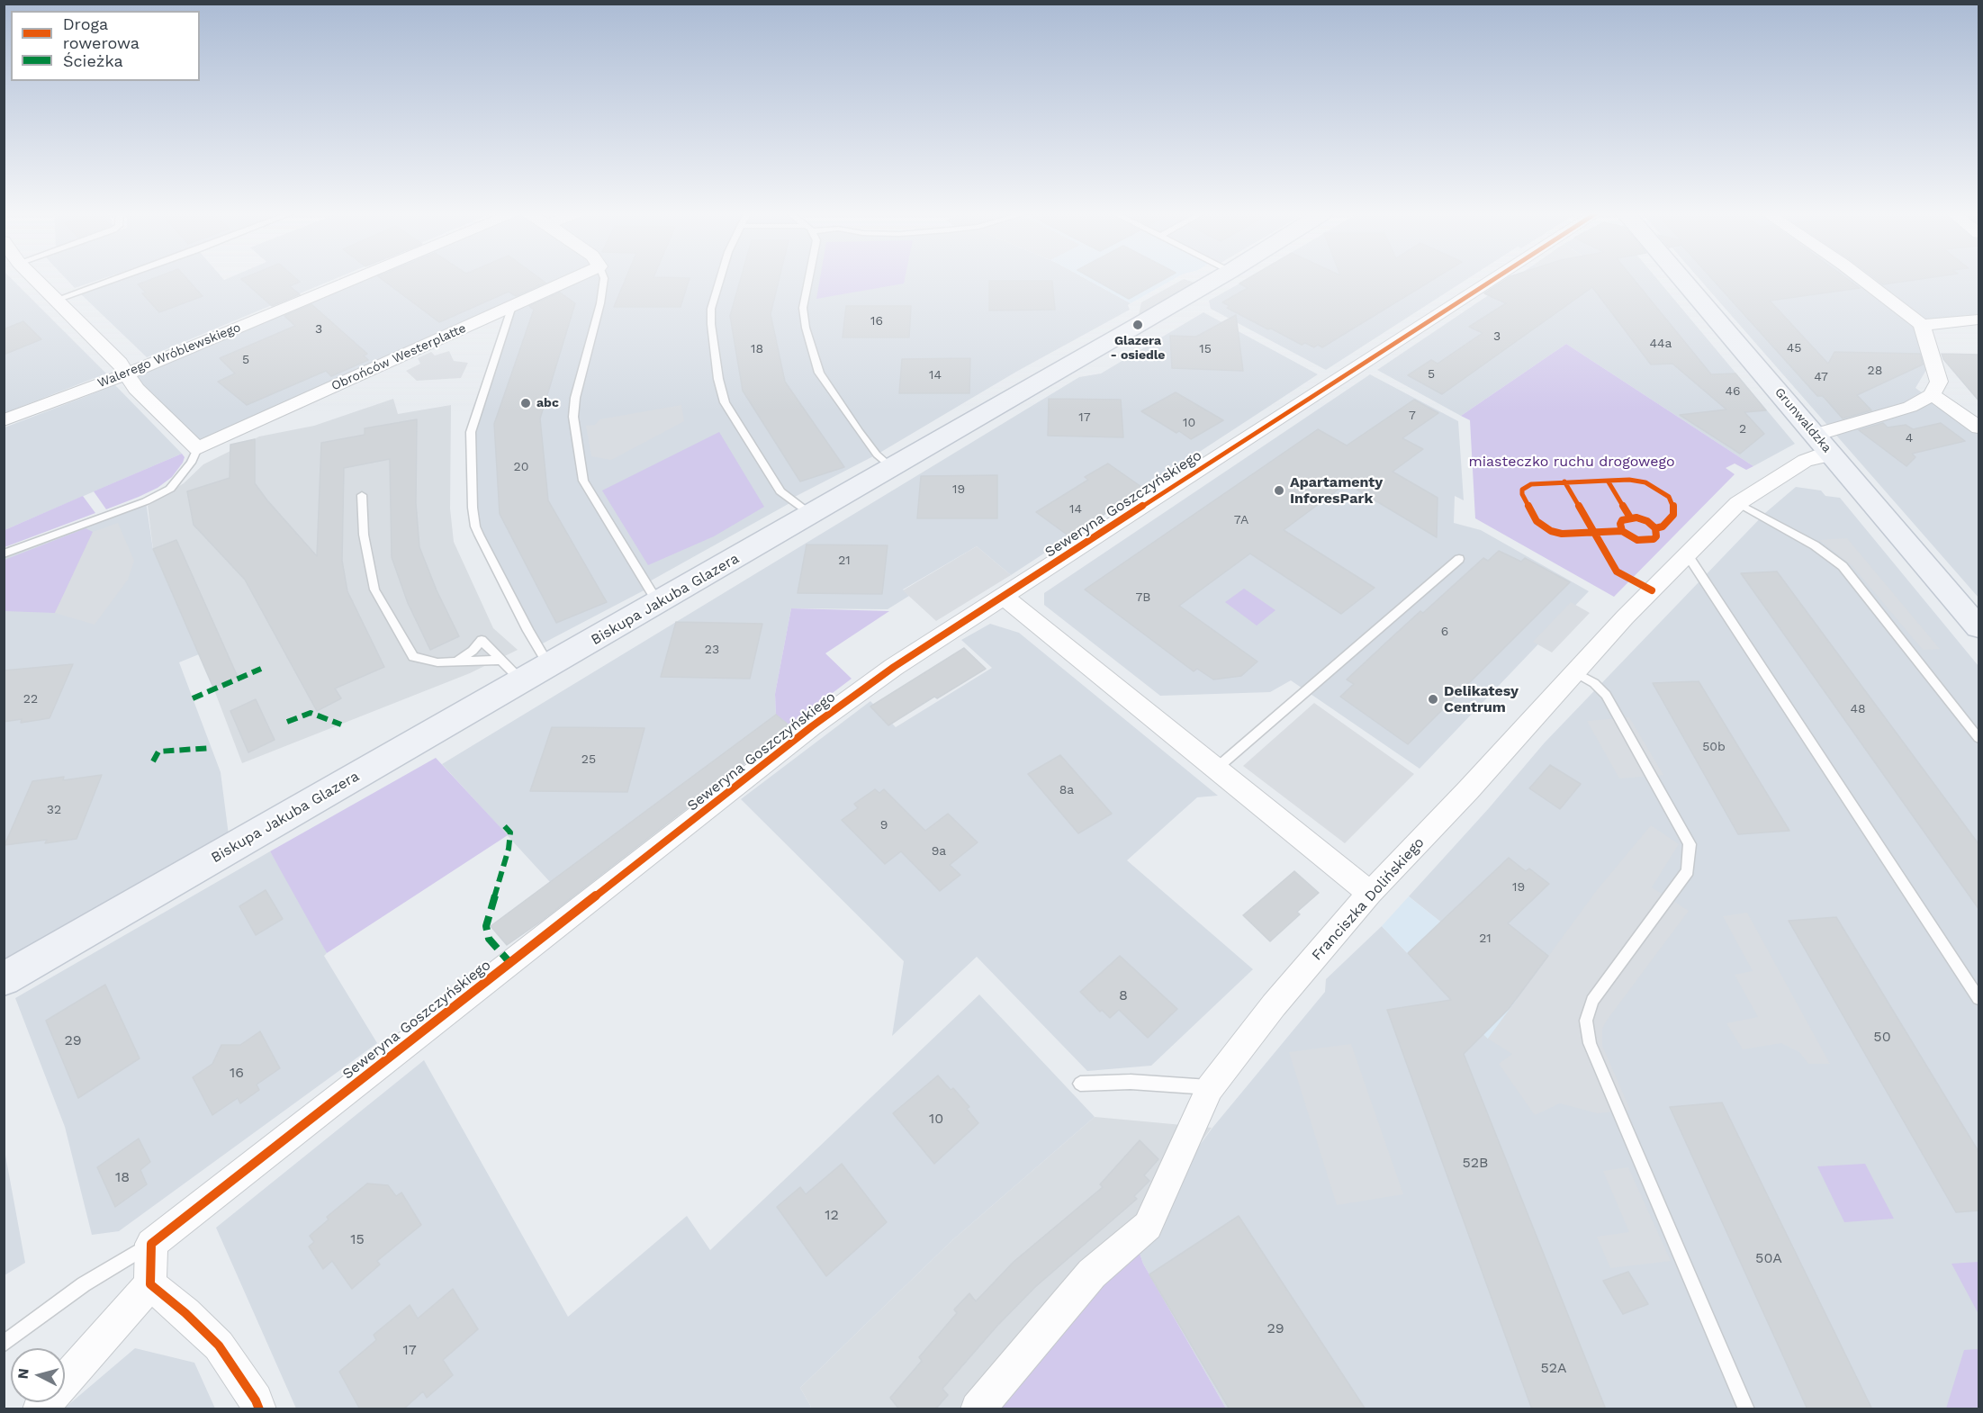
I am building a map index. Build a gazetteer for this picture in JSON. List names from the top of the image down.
{
  "streets": {
    "street": [
      "Walerego Wróblewskiego",
      "Obrońców Westerplatte",
      "Grunwaldzka",
      "Seweryna Goszczyńskiego",
      "Biskupa Jakuba Glazera",
      "Franciszka Dolińskiego"
    ]
  },
  "crossings": [
    ["Grunwaldzka", "Franciszka Dolińskiego"]
  ],
  "parks": ["miasteczko ruchu drogowego"],
  "places": [
    "Glazera - osiedle",
    "abc",
    "Apartamenty InforesPark",
    "Delikatesy Centrum"
  ],
  "house_numbers": [
    "16",
    "3",
    "3",
    "44a",
    "45",
    "18",
    "15",
    "5",
    "28",
    "5",
    "14",
    "47",
    "46",
    "7",
    "17",
    "10",
    "2",
    "4",
    "20",
    "19",
    "14",
    "7A",
    "21",
    "7B",
    "6",
    "23",
    "22",
    "48",
    "50b",
    "25",
    "8a",
    "32",
    "9",
    "9a",
    "19",
    "21",
    "8",
    "50",
    "29",
    "16",
    "10",
    "52B",
    "18",
    "12",
    "15",
    "50A",
    "29",
    "17",
    "52A"
  ],
  "legend": ["Droga rowerowa", "Ścieżka"],
  "north": "left"
}
